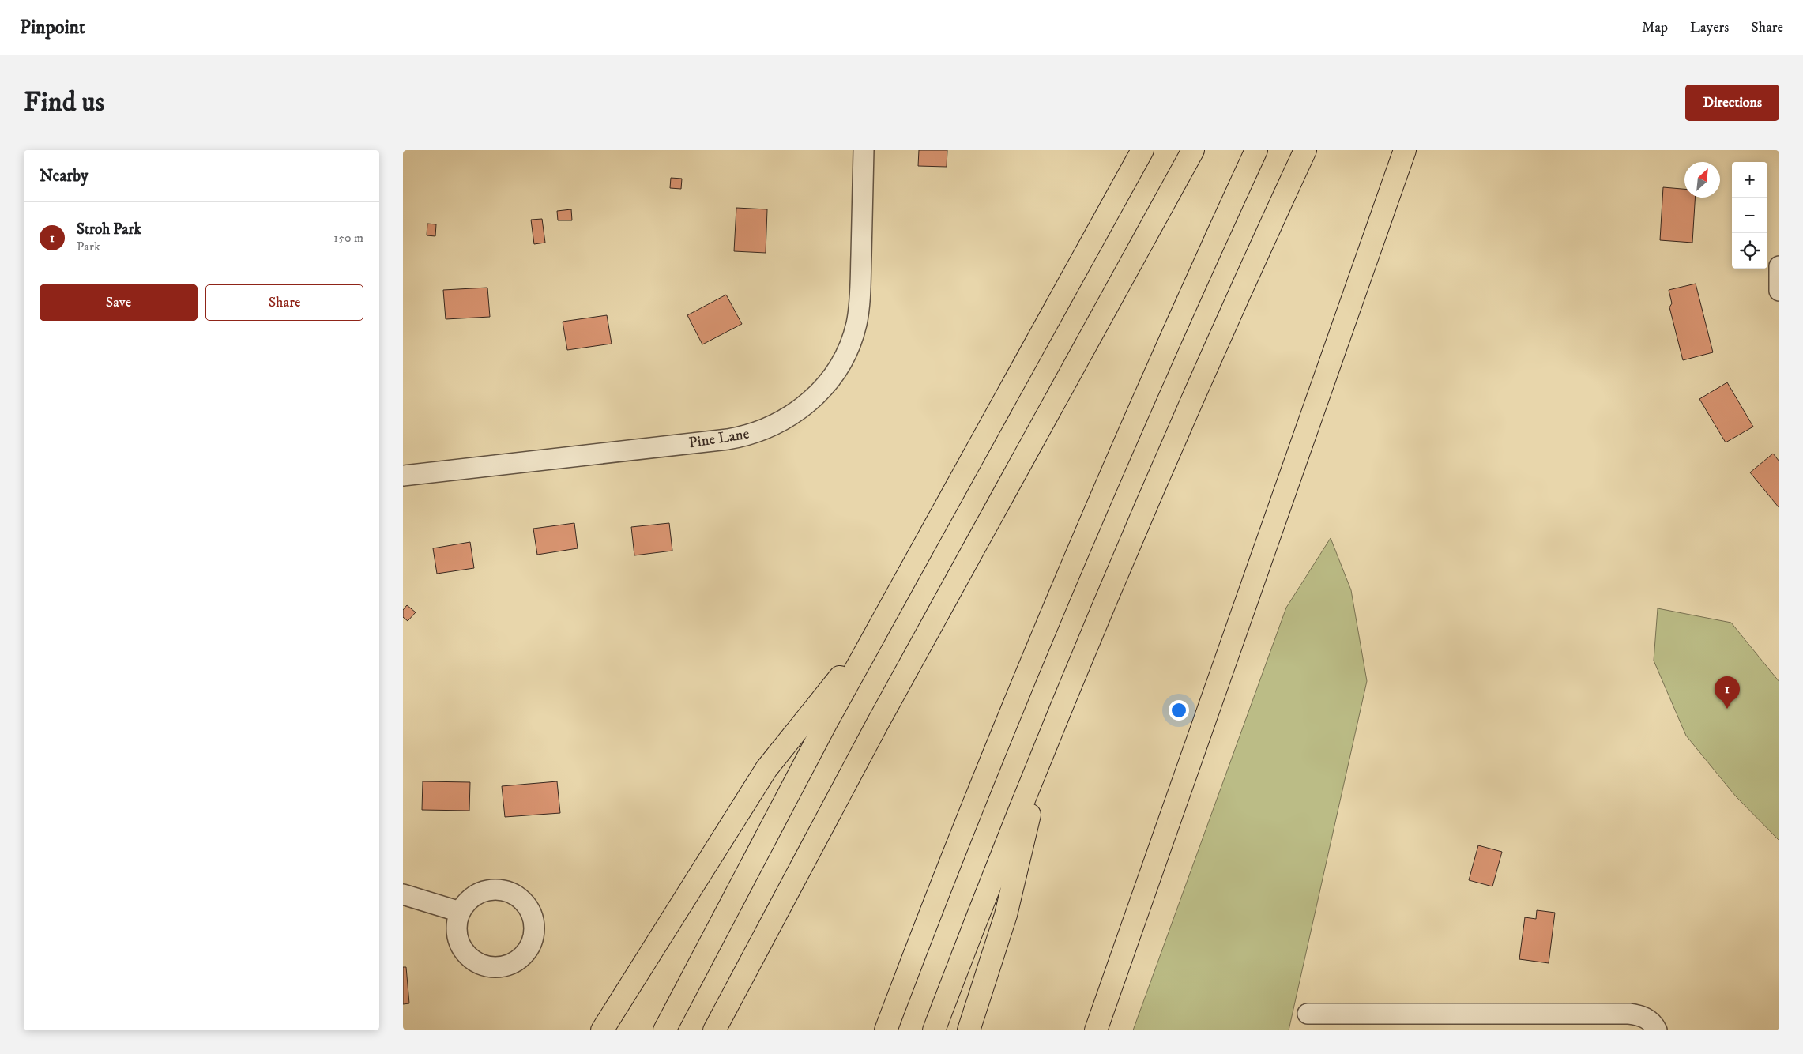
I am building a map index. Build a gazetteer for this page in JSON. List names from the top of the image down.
{
  "streets": {
    "street": ["Pine Lane"]
  },
  "north": "top right",
  "page": {
    "header": "Pinpoint",
    "nav": ["Map", "Layers", "Share"],
    "buttons": [
      "Directions",
      ["Save", "Share"]
    ],
    "title": "Find us",
    "heading": "Nearby",
    "map_buttons": ["+", "−"],
    "list": [
      {
        "mark": "1",
        "name": "Stroh Park",
        "note": "Park",
        "value": "150 m"
      }
    ],
    "pins": "1"
  }
}
